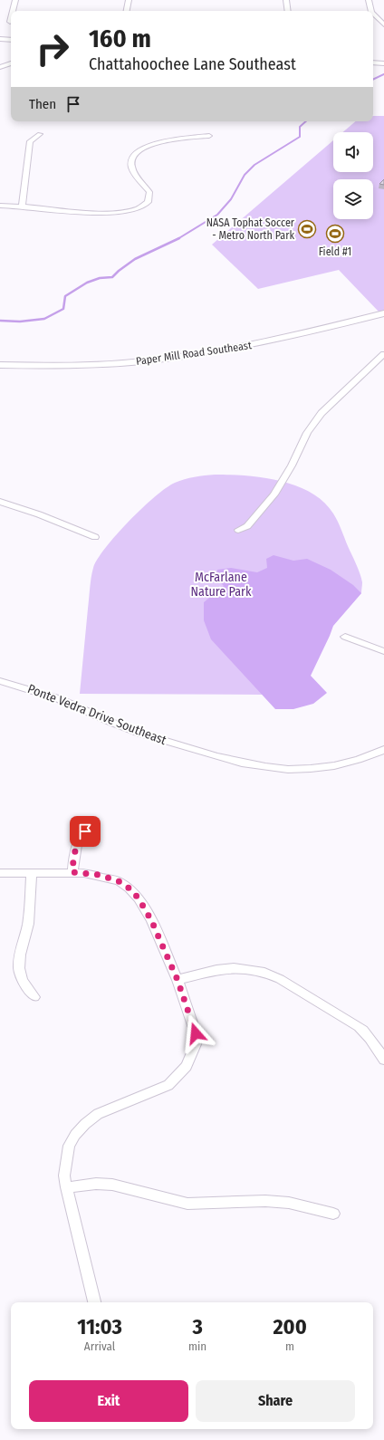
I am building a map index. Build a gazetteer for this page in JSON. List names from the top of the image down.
{
  "streets": {
    "street": ["Paper Mill Road Southeast", "Ponte Vedra Drive Southeast"]
  },
  "parks": ["McFarlane Nature Park"],
  "places": {
    "sports": ["NASA Tophat Soccer - Metro North Park", "Field #1"]
  },
  "page": {
    "turn": ["160 m", "Chattahoochee Lane Southeast"],
    "then": "Then",
    "eta": [
      "11:03",
      "Arrival",
      "3",
      "min",
      "200",
      "m"
    ],
    "buttons": ["Exit", "Share"]
  }
}
